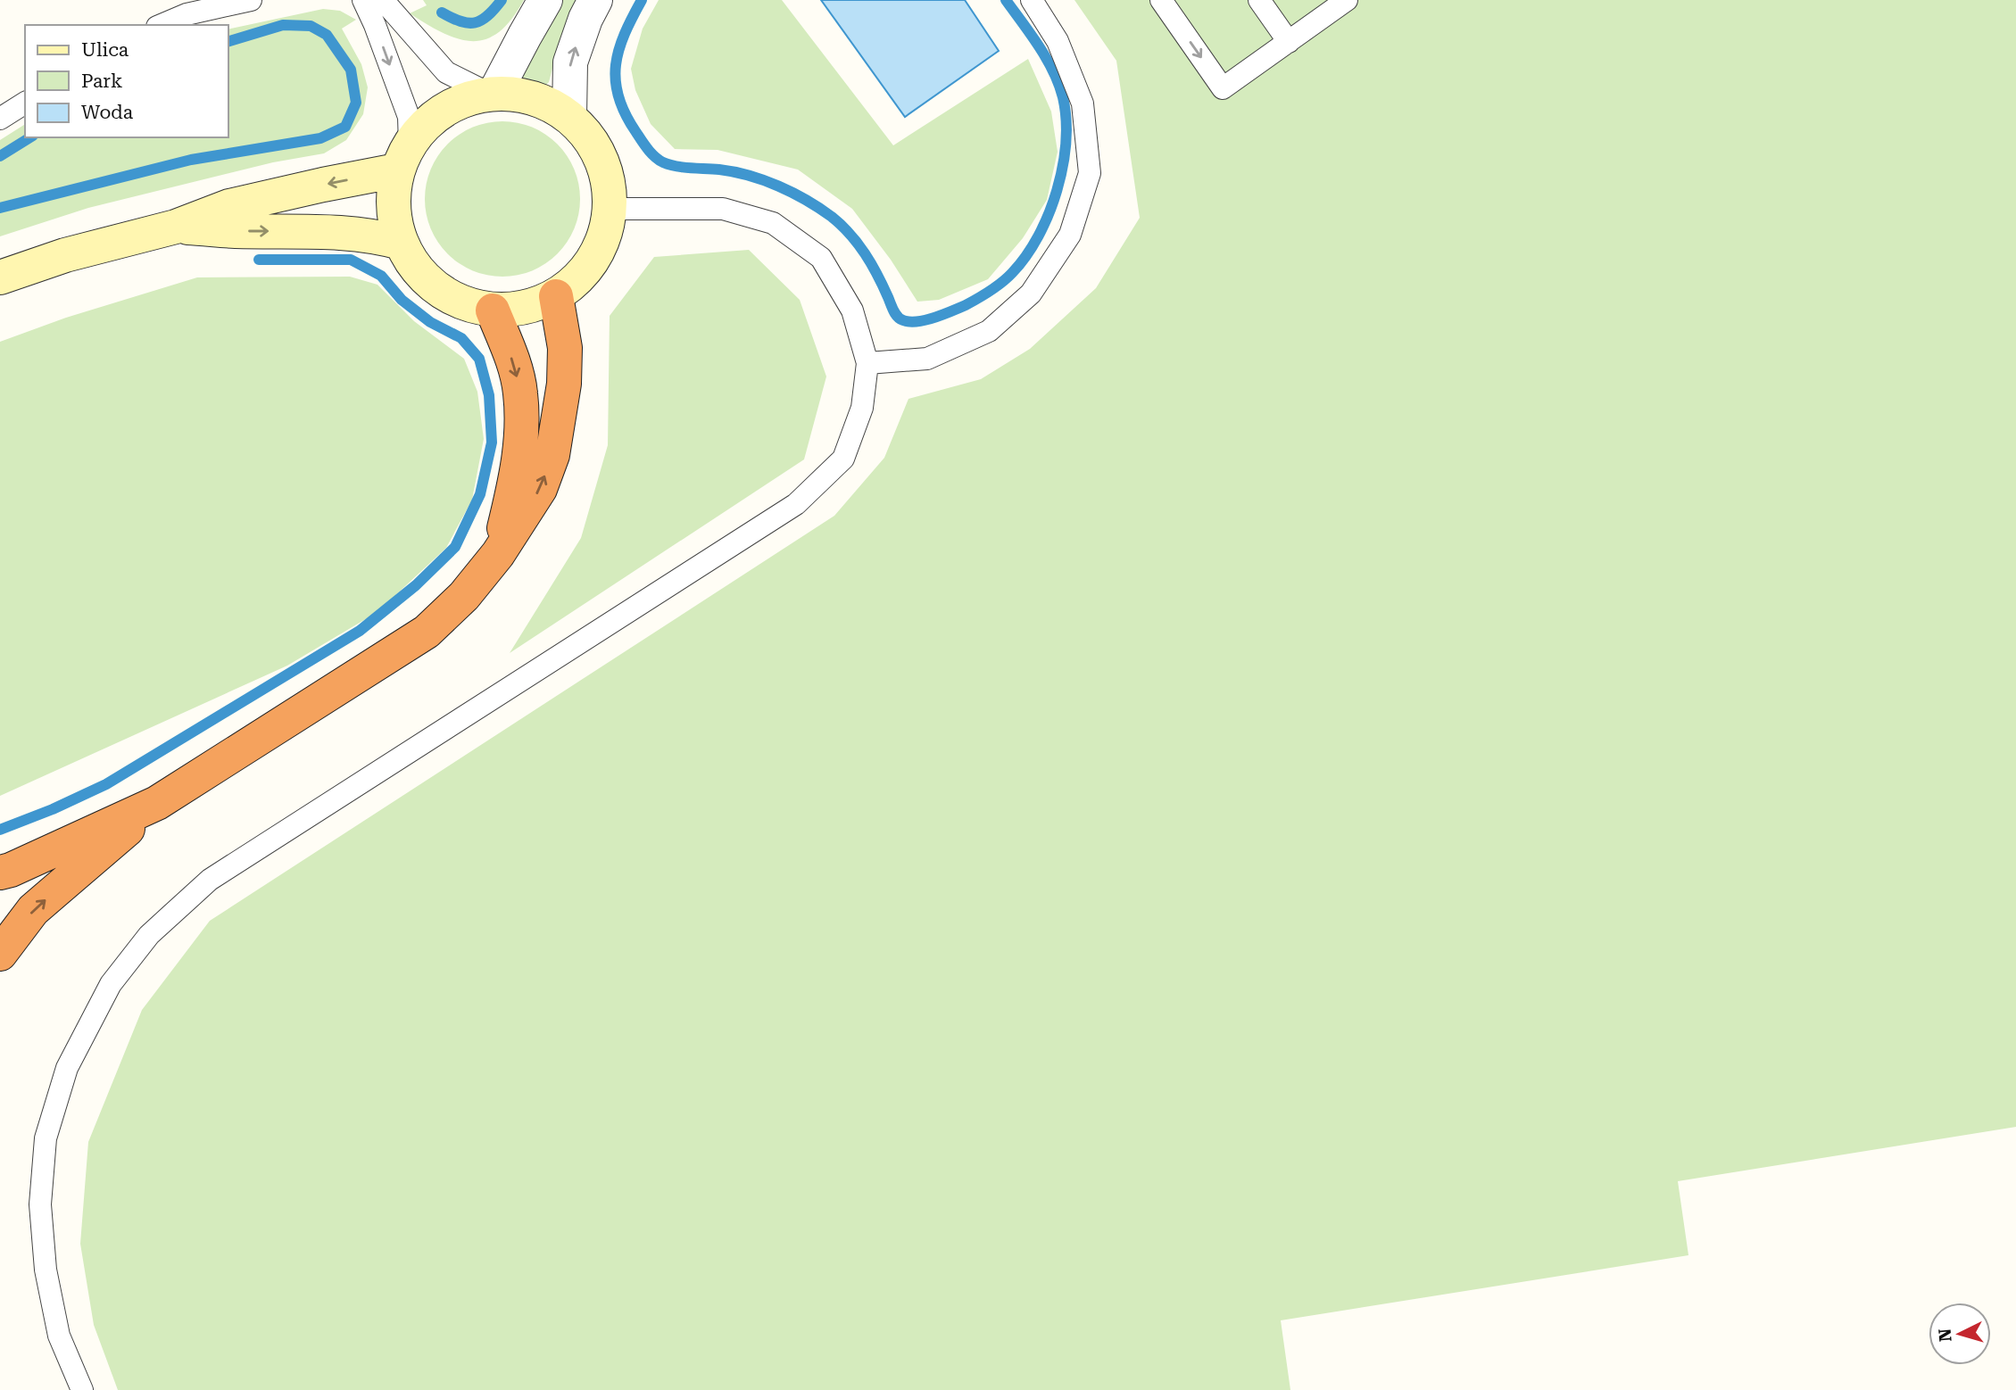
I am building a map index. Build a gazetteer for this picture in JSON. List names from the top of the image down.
{
  "legend": ["Ulica", "Park", "Woda"],
  "north": "left"
}
